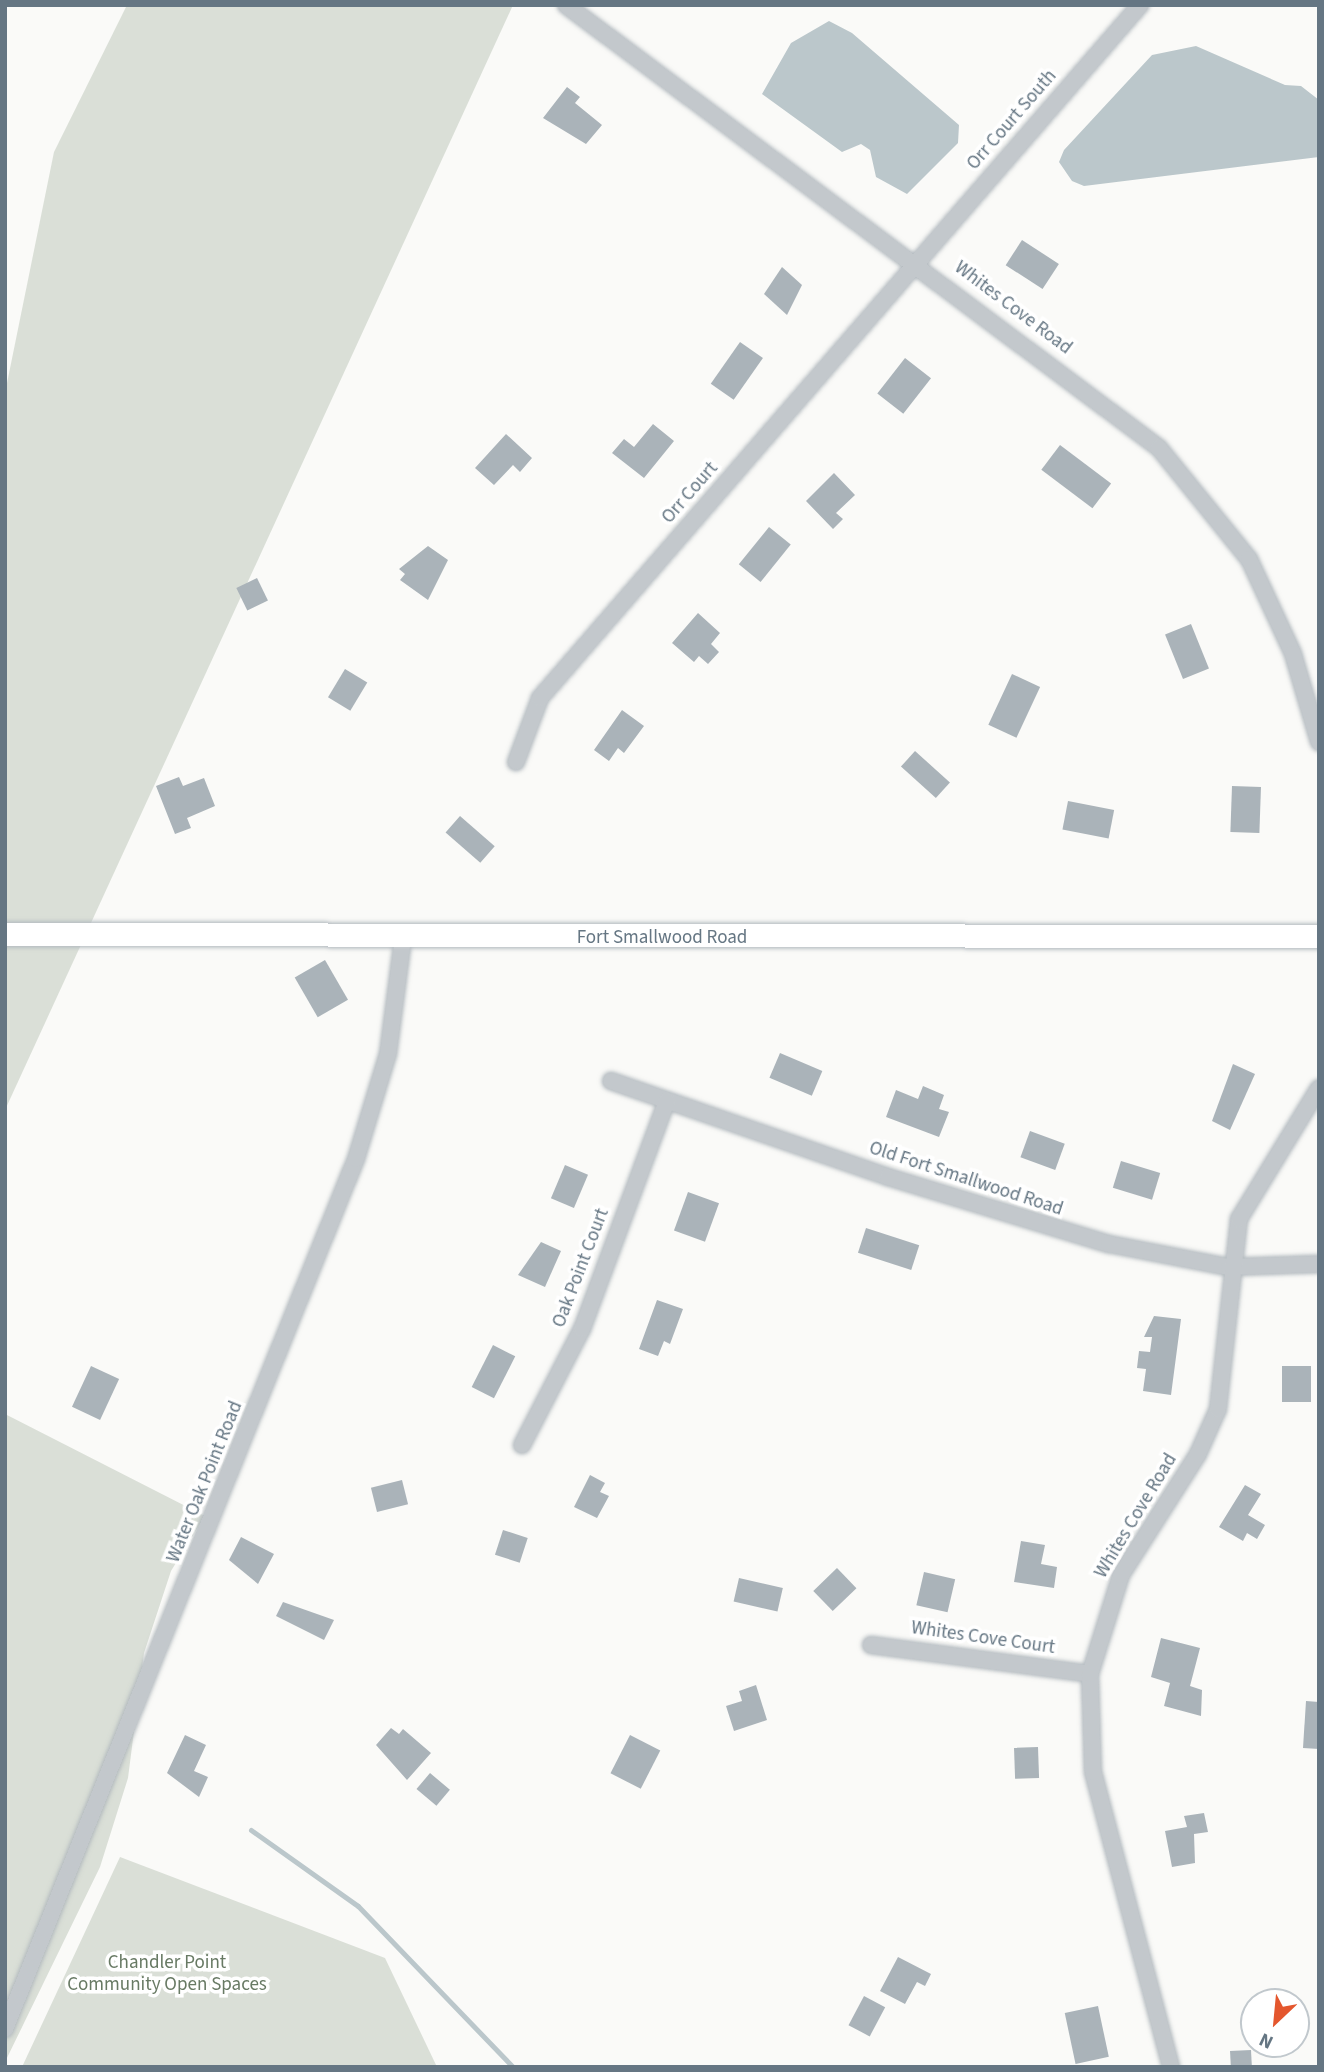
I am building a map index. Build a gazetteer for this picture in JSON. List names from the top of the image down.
{
  "streets": {
    "main road": ["Fort Smallwood Road"],
    "street": [
      "Orr Court South",
      "Whites Cove Road",
      "Orr Court",
      "Old Fort Smallwood Road",
      "Oak Point Court",
      "Water Oak Point Road",
      "Whites Cove Court"
    ]
  },
  "crossings": [
    ["Orr Court South", "Whites Cove Road"],
    ["Orr Court South", "Orr Court"],
    ["Whites Cove Road", "Orr Court"],
    ["Whites Cove Road", "Old Fort Smallwood Road"],
    ["Whites Cove Road", "Whites Cove Court"],
    ["Fort Smallwood Road", "Water Oak Point Road"],
    ["Old Fort Smallwood Road", "Oak Point Court"]
  ],
  "parks": ["Chandler Point Community Open Spaces"],
  "north": "bottom left"
}
